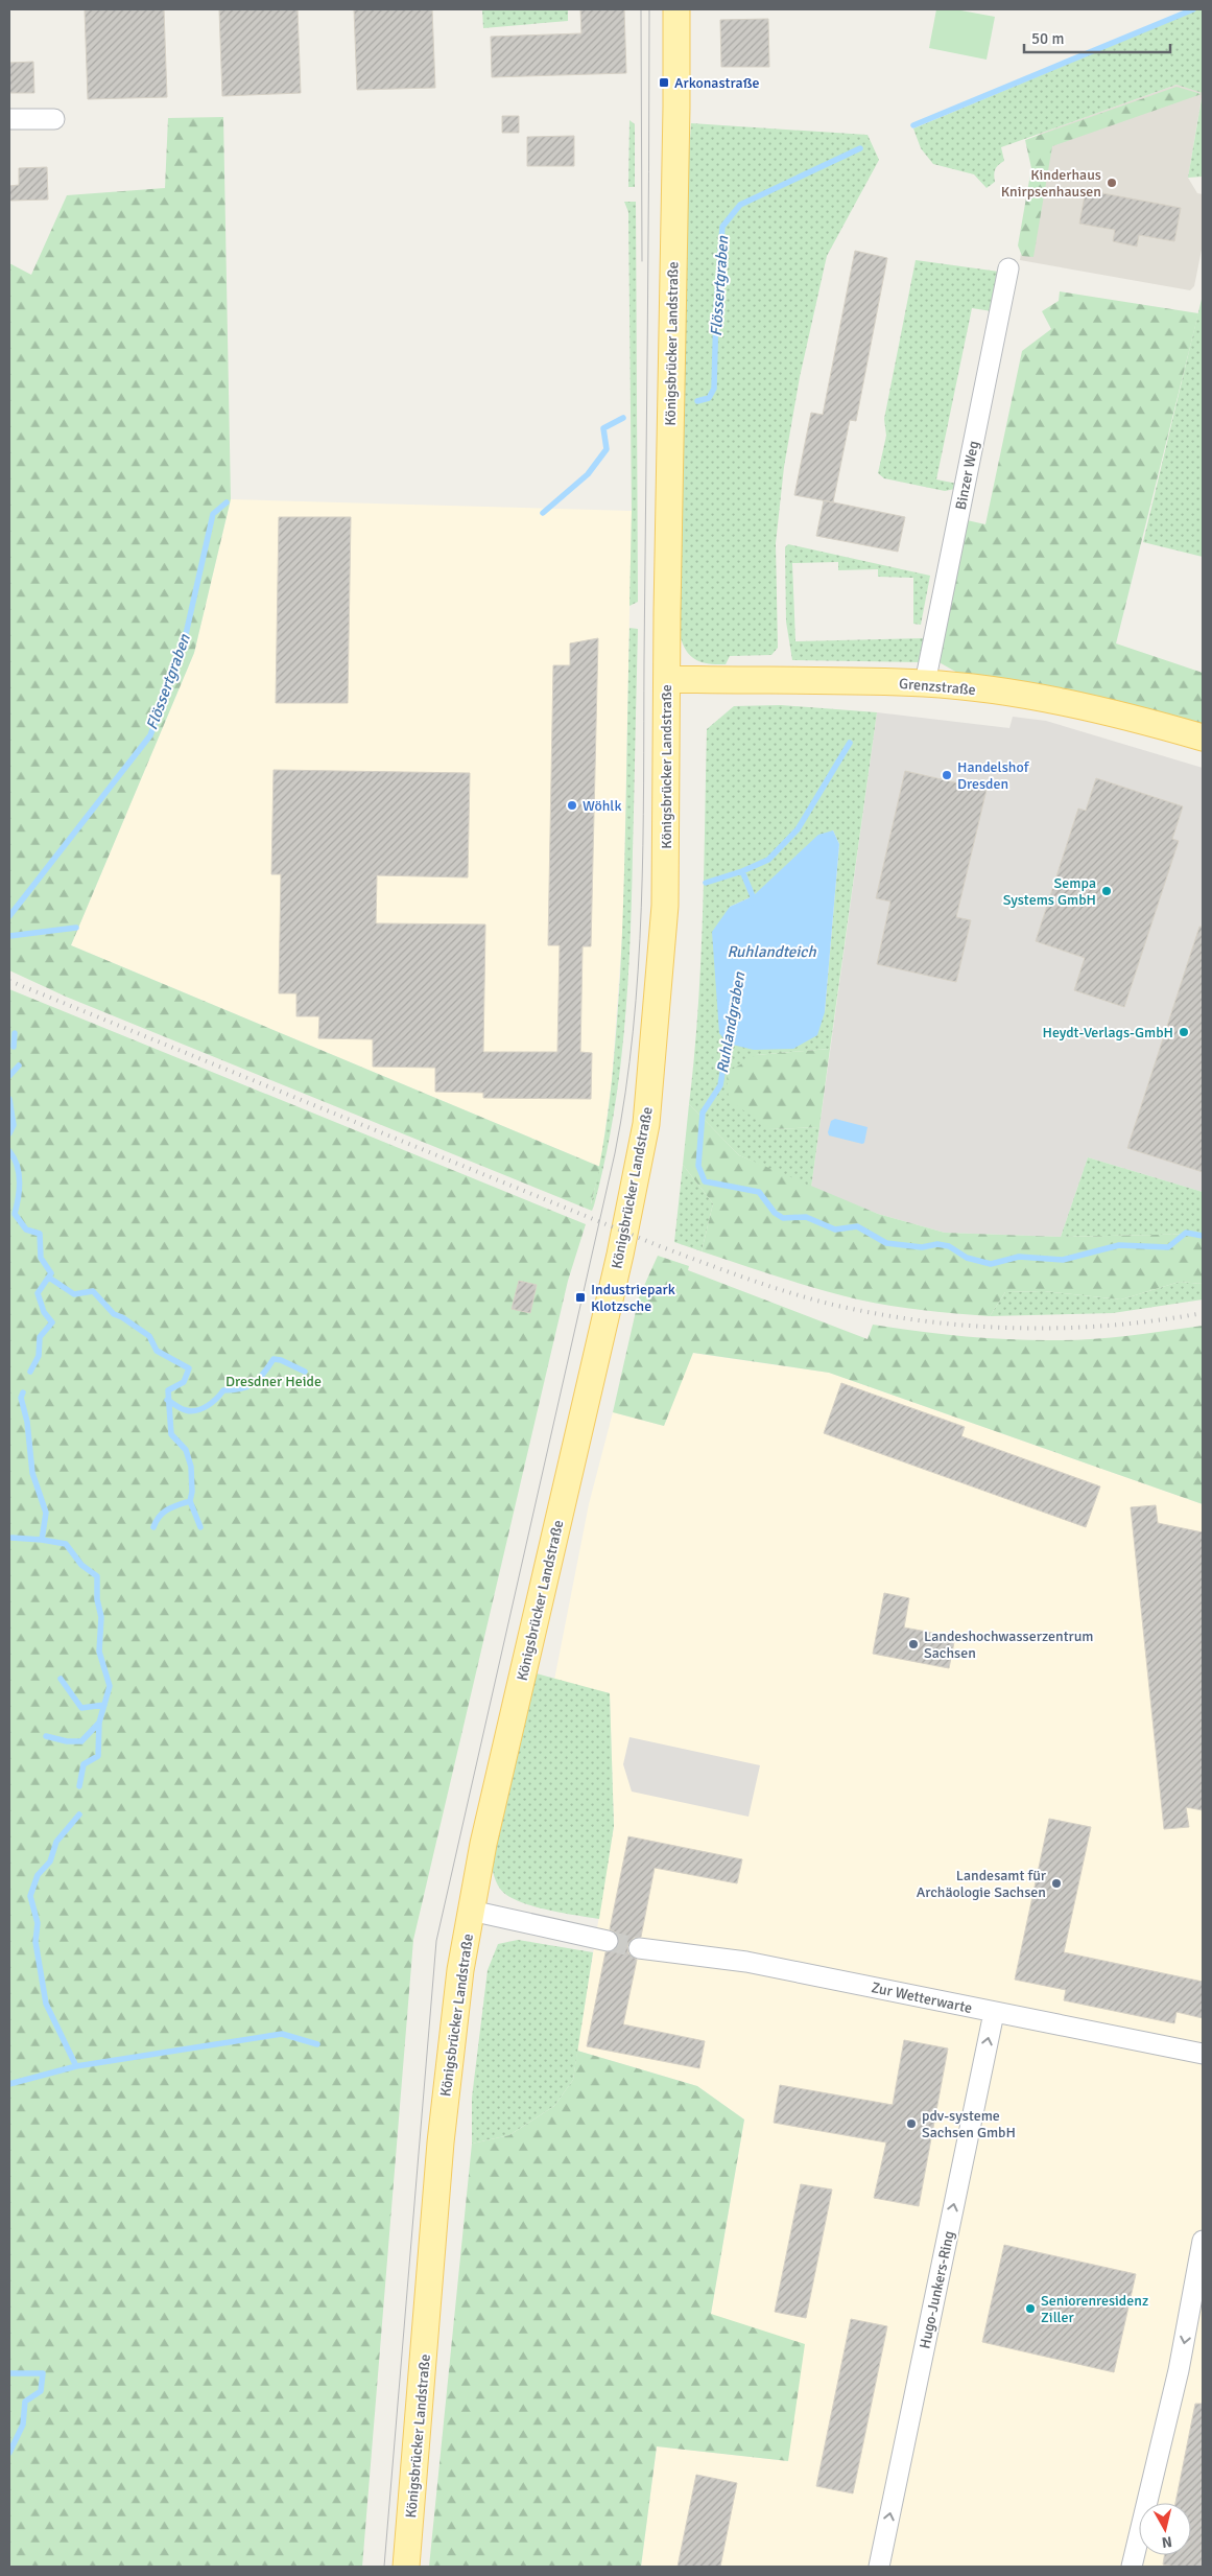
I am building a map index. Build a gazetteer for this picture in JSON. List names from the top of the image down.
{
  "streets": {
    "main road": ["Königsbrücker Landstraße", "Grenzstraße"],
    "street": ["Binzer Weg", "Zur Wetterwarte", "Hugo-Junkers-Ring"]
  },
  "crossings": [
    ["Königsbrücker Landstraße", "Grenzstraße"],
    ["Binzer Weg", "Grenzstraße"],
    ["Zur Wetterwarte", "Hugo-Junkers-Ring"]
  ],
  "one_way": ["Hugo-Junkers-Ring"],
  "water": ["Flössertgraben", "Ruhlandteich", "Ruhlandgraben"],
  "parks": ["Dresdner Heide"],
  "places": {
    "transit": ["Arkonastraße", "Industriepark Klotzsche"],
    "other": [
      "Kinderhaus Knirpsenhausen",
      "Handelshof Dresden",
      "Wöhlk",
      "Sempa Systems GmbH",
      "Heydt-Verlags-GmbH",
      "Landeshochwasserzentrum Sachsen",
      "Landesamt für Archäologie Sachsen",
      "pdv-systeme Sachsen GmbH",
      "Seniorenresidenz Ziller"
    ]
  },
  "scale_bar": "50 m",
  "north": "bottom"
}
